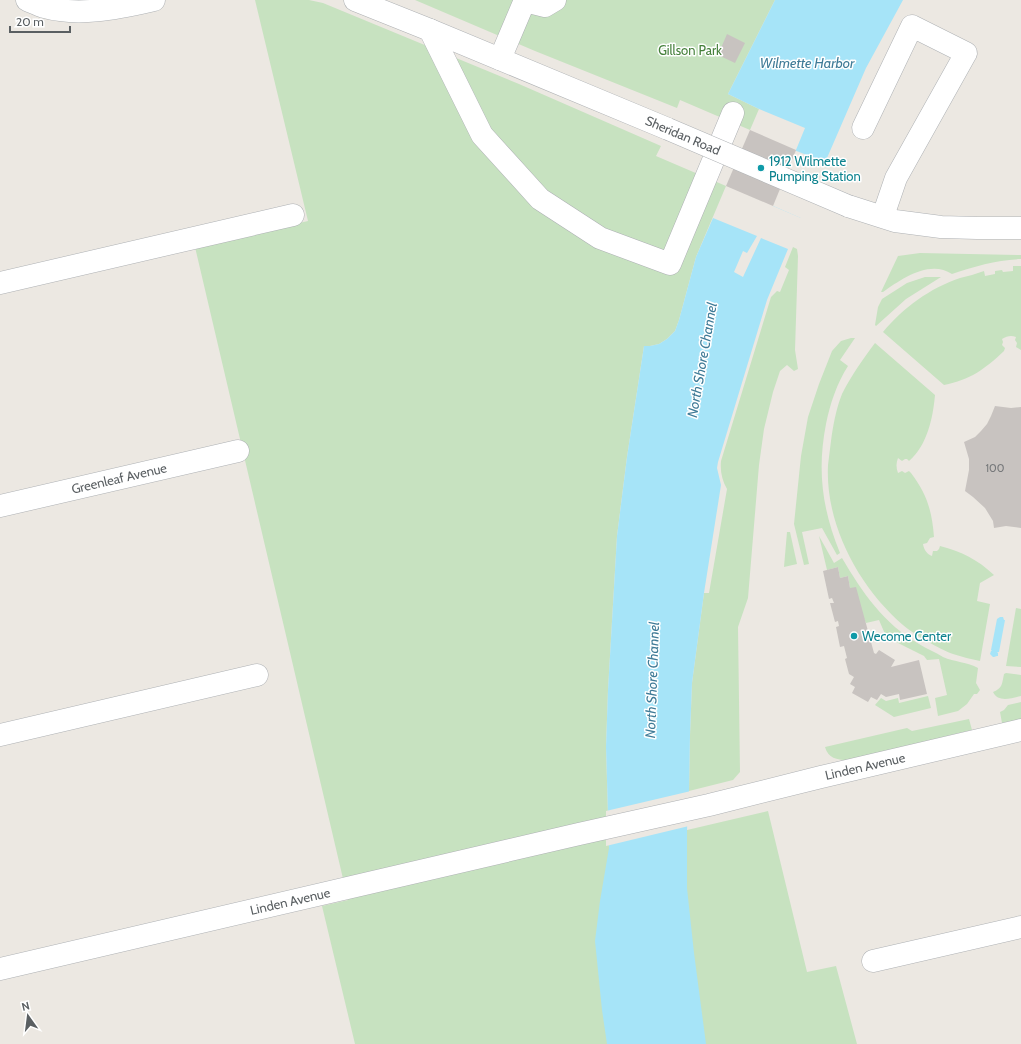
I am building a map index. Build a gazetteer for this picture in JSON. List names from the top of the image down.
{
  "streets": {
    "street": ["Sheridan Road", "Greenleaf Avenue", "Linden Avenue"]
  },
  "water": ["Wilmette Harbor", "North Shore Channel"],
  "parks": ["Gillson Park"],
  "places": ["1912 Wilmette Pumping Station", "Wecome Center"],
  "house_numbers": ["100"],
  "scale_bar": "20 m",
  "north": "top"
}
